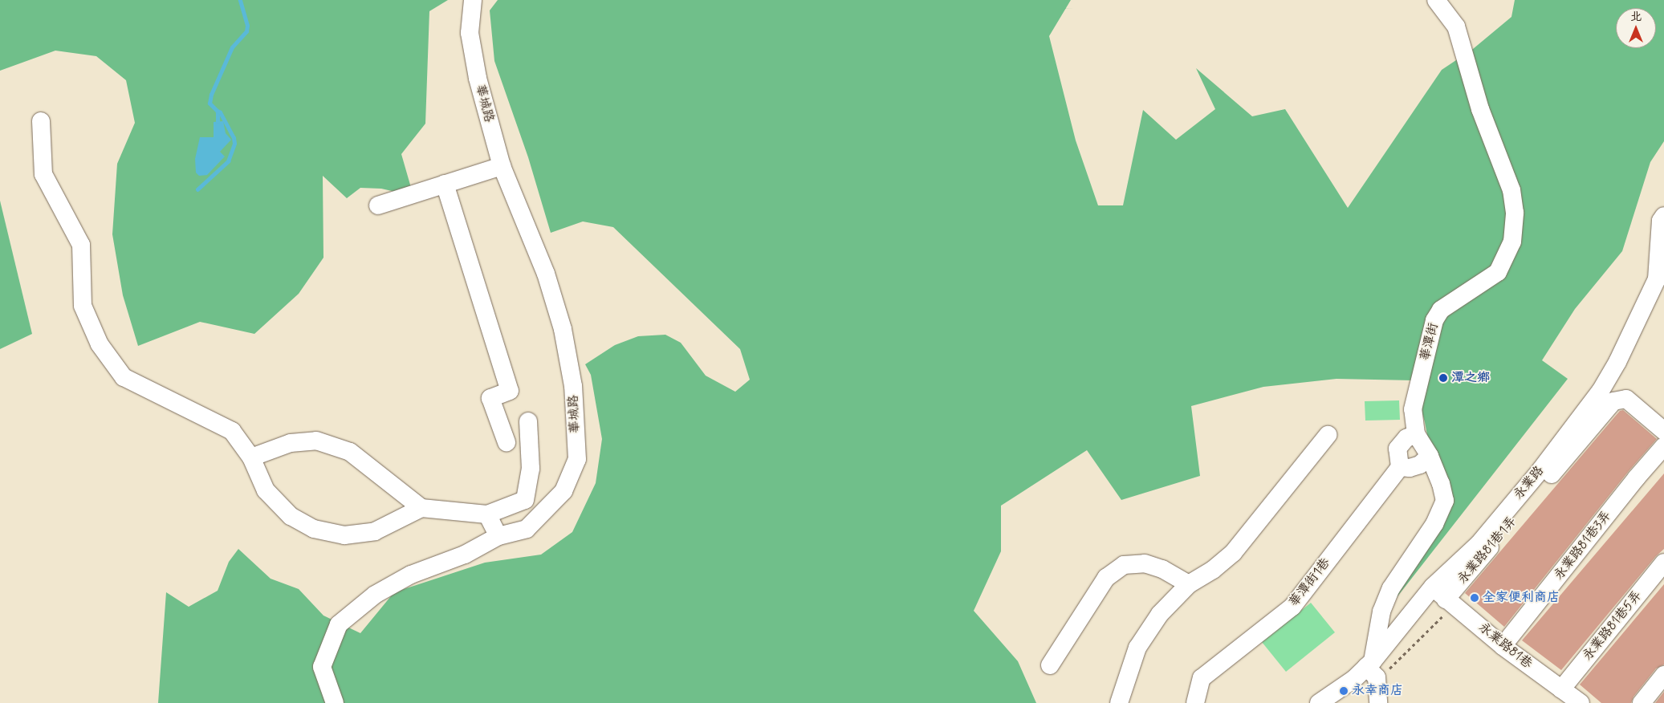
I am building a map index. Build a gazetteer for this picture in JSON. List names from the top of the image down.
{
  "streets": {
    "street": [
      "華城路",
      "華潭街",
      "永業路",
      "永業路81巷3弄",
      "永業路81巷1弄",
      "華潭街1巷",
      "永業路81巷5弄",
      "永業路81巷"
    ]
  },
  "crossings": [
    ["華潭街", "永業路"],
    ["華潭街", "華潭街1巷"],
    ["永業路", "永業路81巷"],
    ["永業路81巷3弄", "永業路81巷"],
    ["永業路81巷1弄", "永業路81巷"],
    ["永業路81巷5弄", "永業路81巷"]
  ],
  "places": ["潭之鄉", "全家便利商店", "永幸商店"],
  "north": "top"
}
